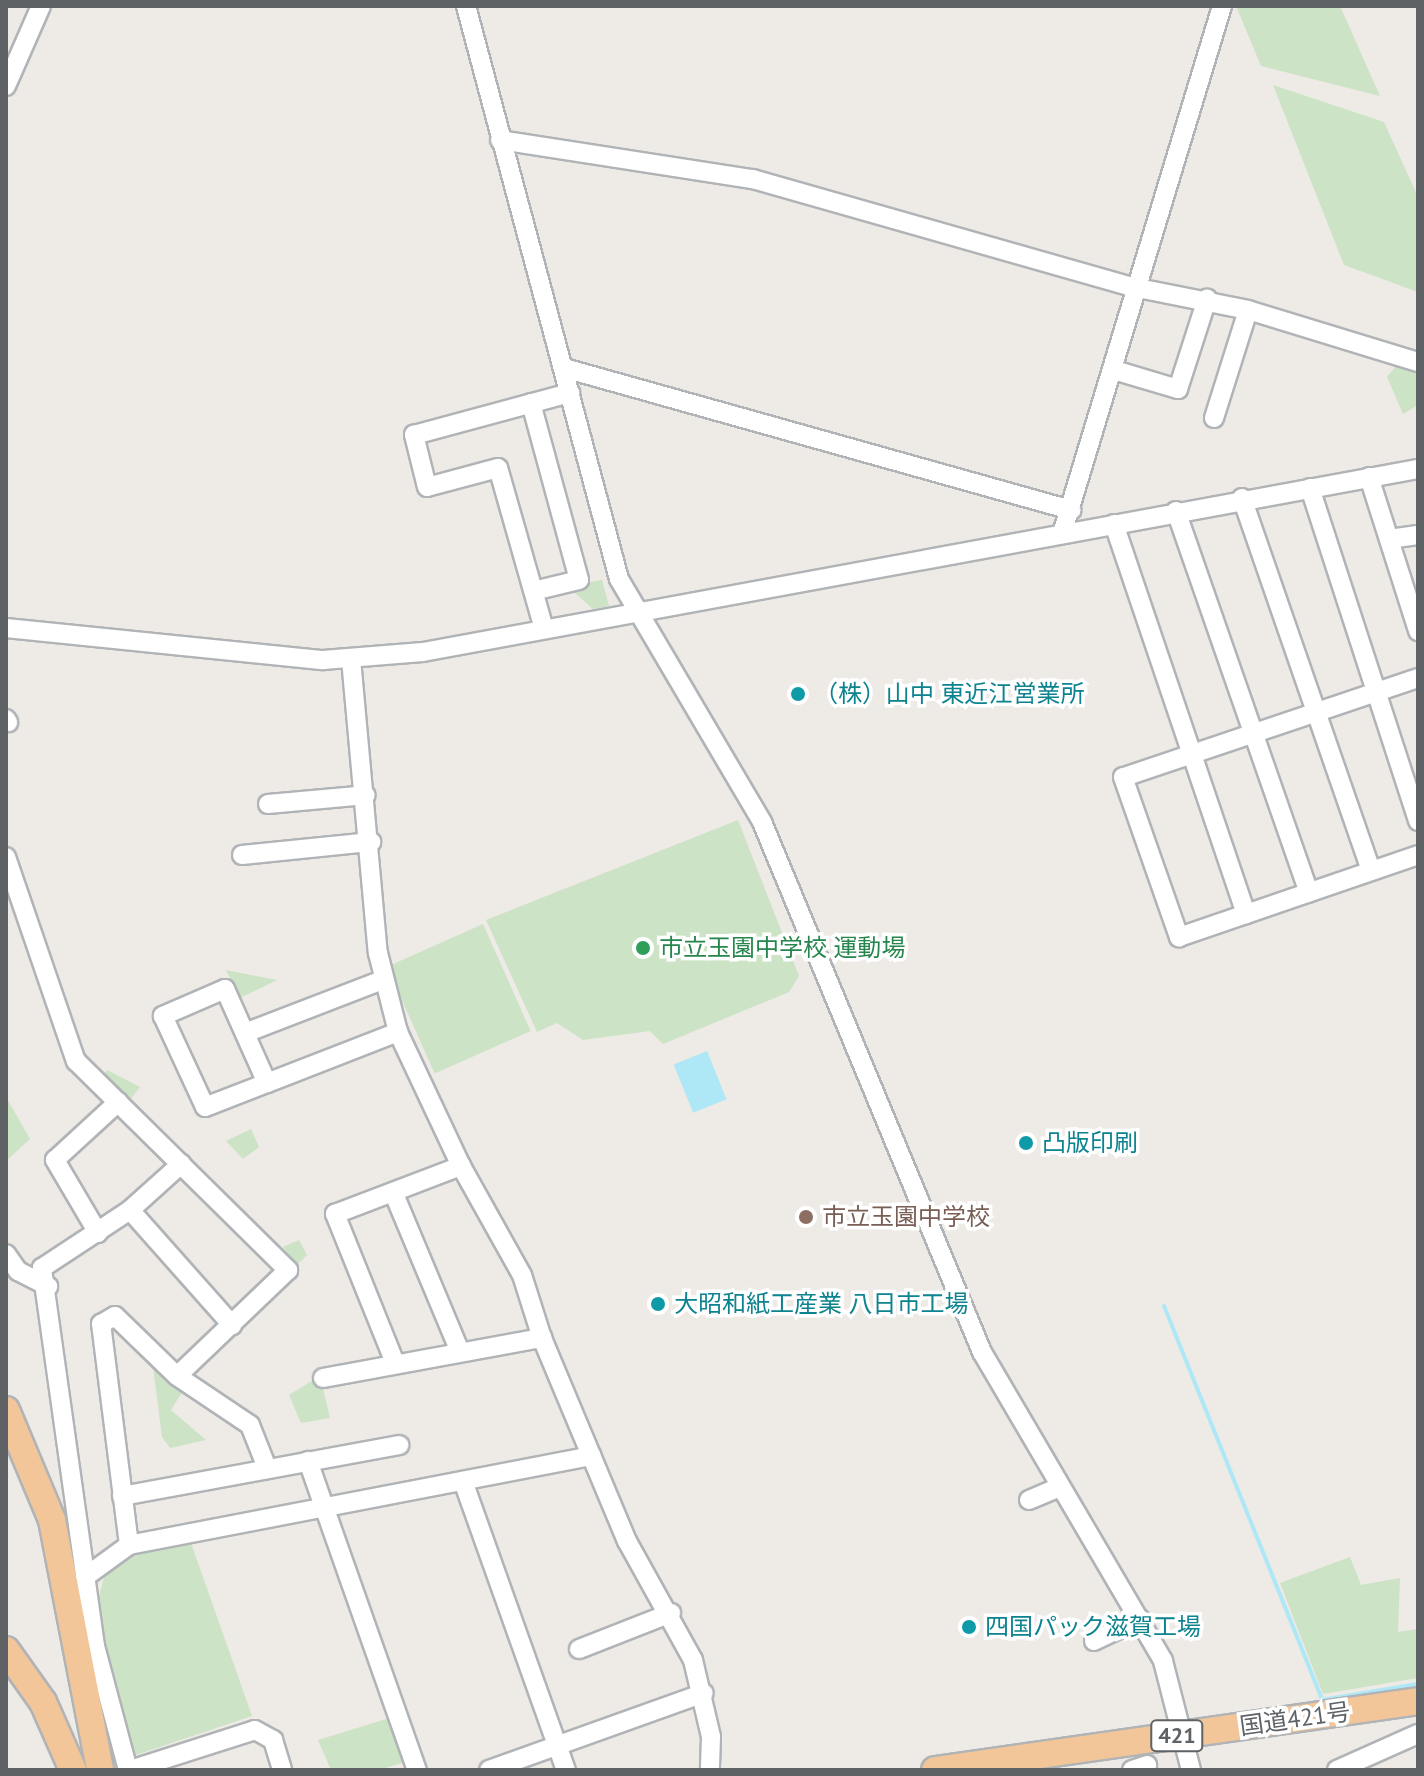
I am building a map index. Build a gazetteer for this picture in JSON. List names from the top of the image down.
{
  "streets": {
    "highway": ["国道421号", "421"]
  },
  "places": [
    "（株）山中 東近江営業所",
    "市立玉園中学校 運動場",
    "凸版印刷",
    "市立玉園中学校",
    "大昭和紙工産業 八日市工場",
    "四国パック滋賀工場"
  ]
}
